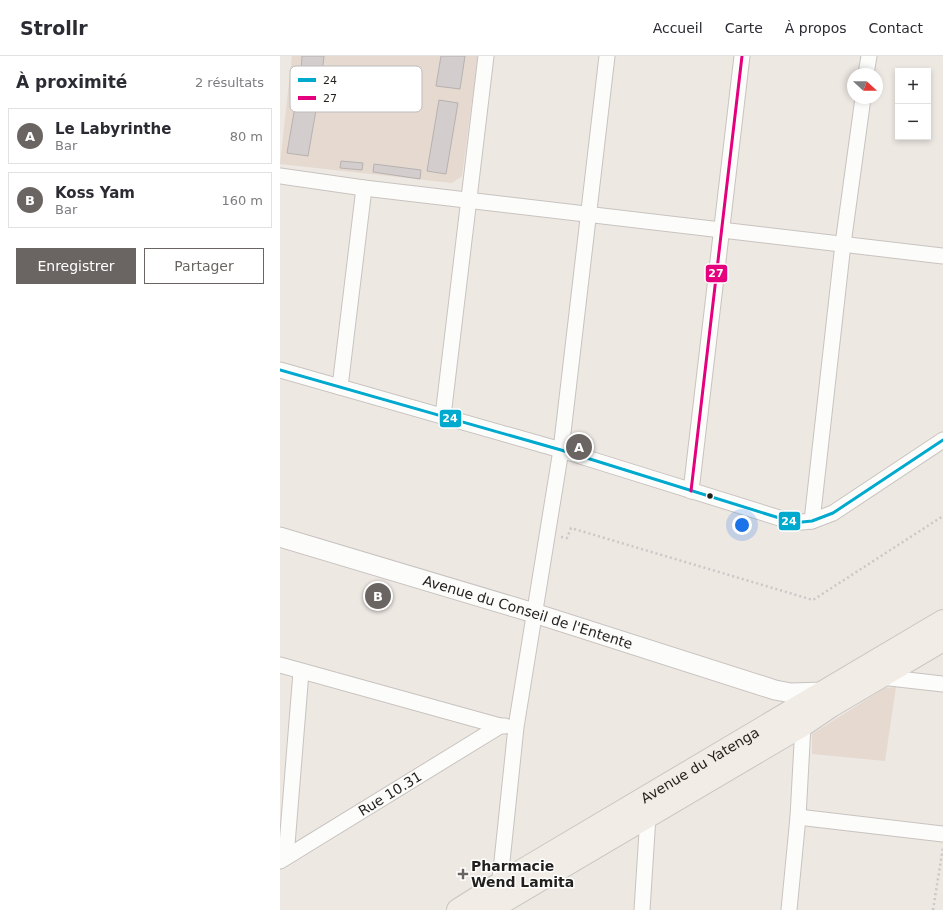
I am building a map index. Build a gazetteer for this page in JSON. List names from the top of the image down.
{
  "streets": {
    "main road": ["Avenue du Yatenga"],
    "street": ["Avenue du Conseil de l'Entente", "Rue 10.31"]
  },
  "crossings": [
    ["Avenue du Conseil de l'Entente", "Avenue du Yatenga"]
  ],
  "places": {
    "health": ["Pharmacie Wend Lamita"]
  },
  "lines": ["transit line 27", "transit line 24"],
  "legend": ["24", "27"],
  "north": "right",
  "page": {
    "header": "Strollr",
    "nav": [
      "Accueil",
      "Carte",
      "À propos",
      "Contact"
    ],
    "heading": ["À proximité", "2 résultats"],
    "map_buttons": ["+", "−"],
    "list": [
      {
        "mark": "A",
        "name": "Le Labyrinthe",
        "note": "Bar",
        "value": "80 m"
      },
      {
        "mark": "B",
        "name": "Koss Yam",
        "note": "Bar",
        "value": "160 m"
      }
    ],
    "buttons": ["Enregistrer", "Partager"],
    "pins": ["A", "B"]
  }
}
